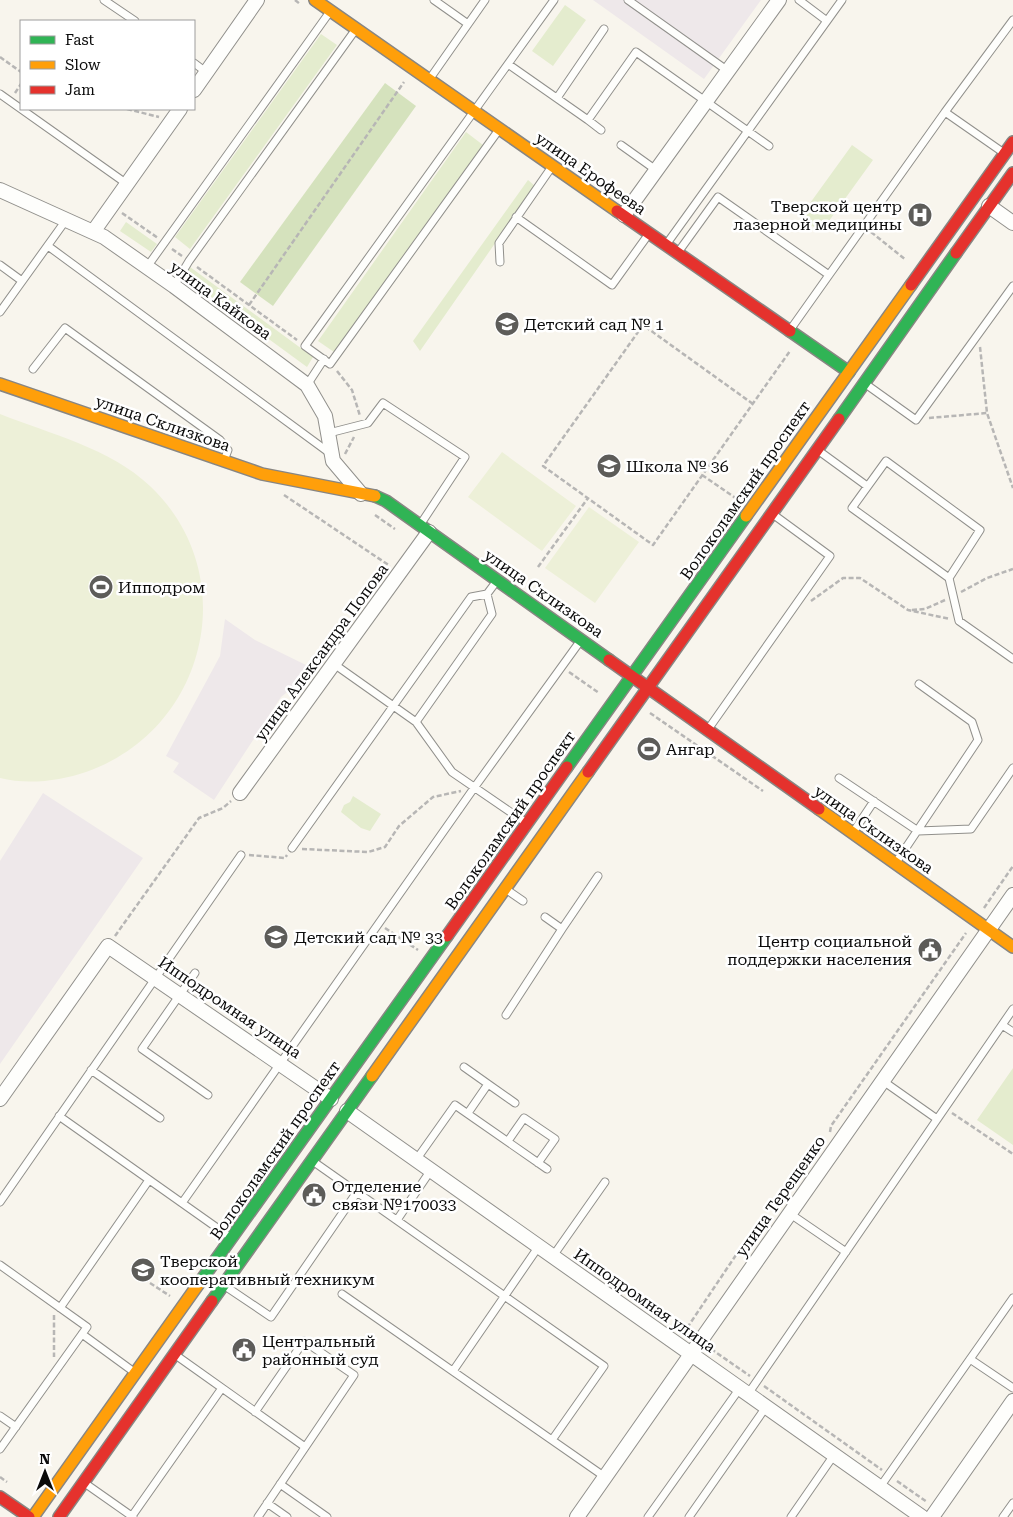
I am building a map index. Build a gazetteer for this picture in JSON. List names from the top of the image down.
{
  "streets": {
    "main road": ["улица Ерофеева", "улица Склизкова", "Волоколамский проспект"],
    "street": [
      "улица Кайкова",
      "улица Александра Попова",
      "Ипподромная улица",
      "улица Терещенко"
    ]
  },
  "crossings": [
    ["улица Ерофеева", "Волоколамский проспект"],
    ["улица Кайкова", "улица Склизкова"],
    ["улица Склизкова", "Волоколамский проспект"],
    ["улица Склизкова", "улица Александра Попова"],
    ["улица Склизкова", "улица Терещенко"],
    ["Волоколамский проспект", "Ипподромная улица"],
    ["Ипподромная улица", "улица Терещенко"]
  ],
  "places": {
    "hospital": ["Тверской центр лазерной медицины"],
    "school or university": [
      "Детский сад № 1",
      "Школа № 36",
      "Детский сад № 33",
      "Тверской кооперативный техникум"
    ],
    "sports": ["Ипподром", "Ангар"],
    "public building": ["Центр социальной поддержки населения", "Отделение связи №170033", "Центральный районный суд"]
  },
  "legend": ["Fast", "Slow", "Jam"],
  "north": "top"
}
